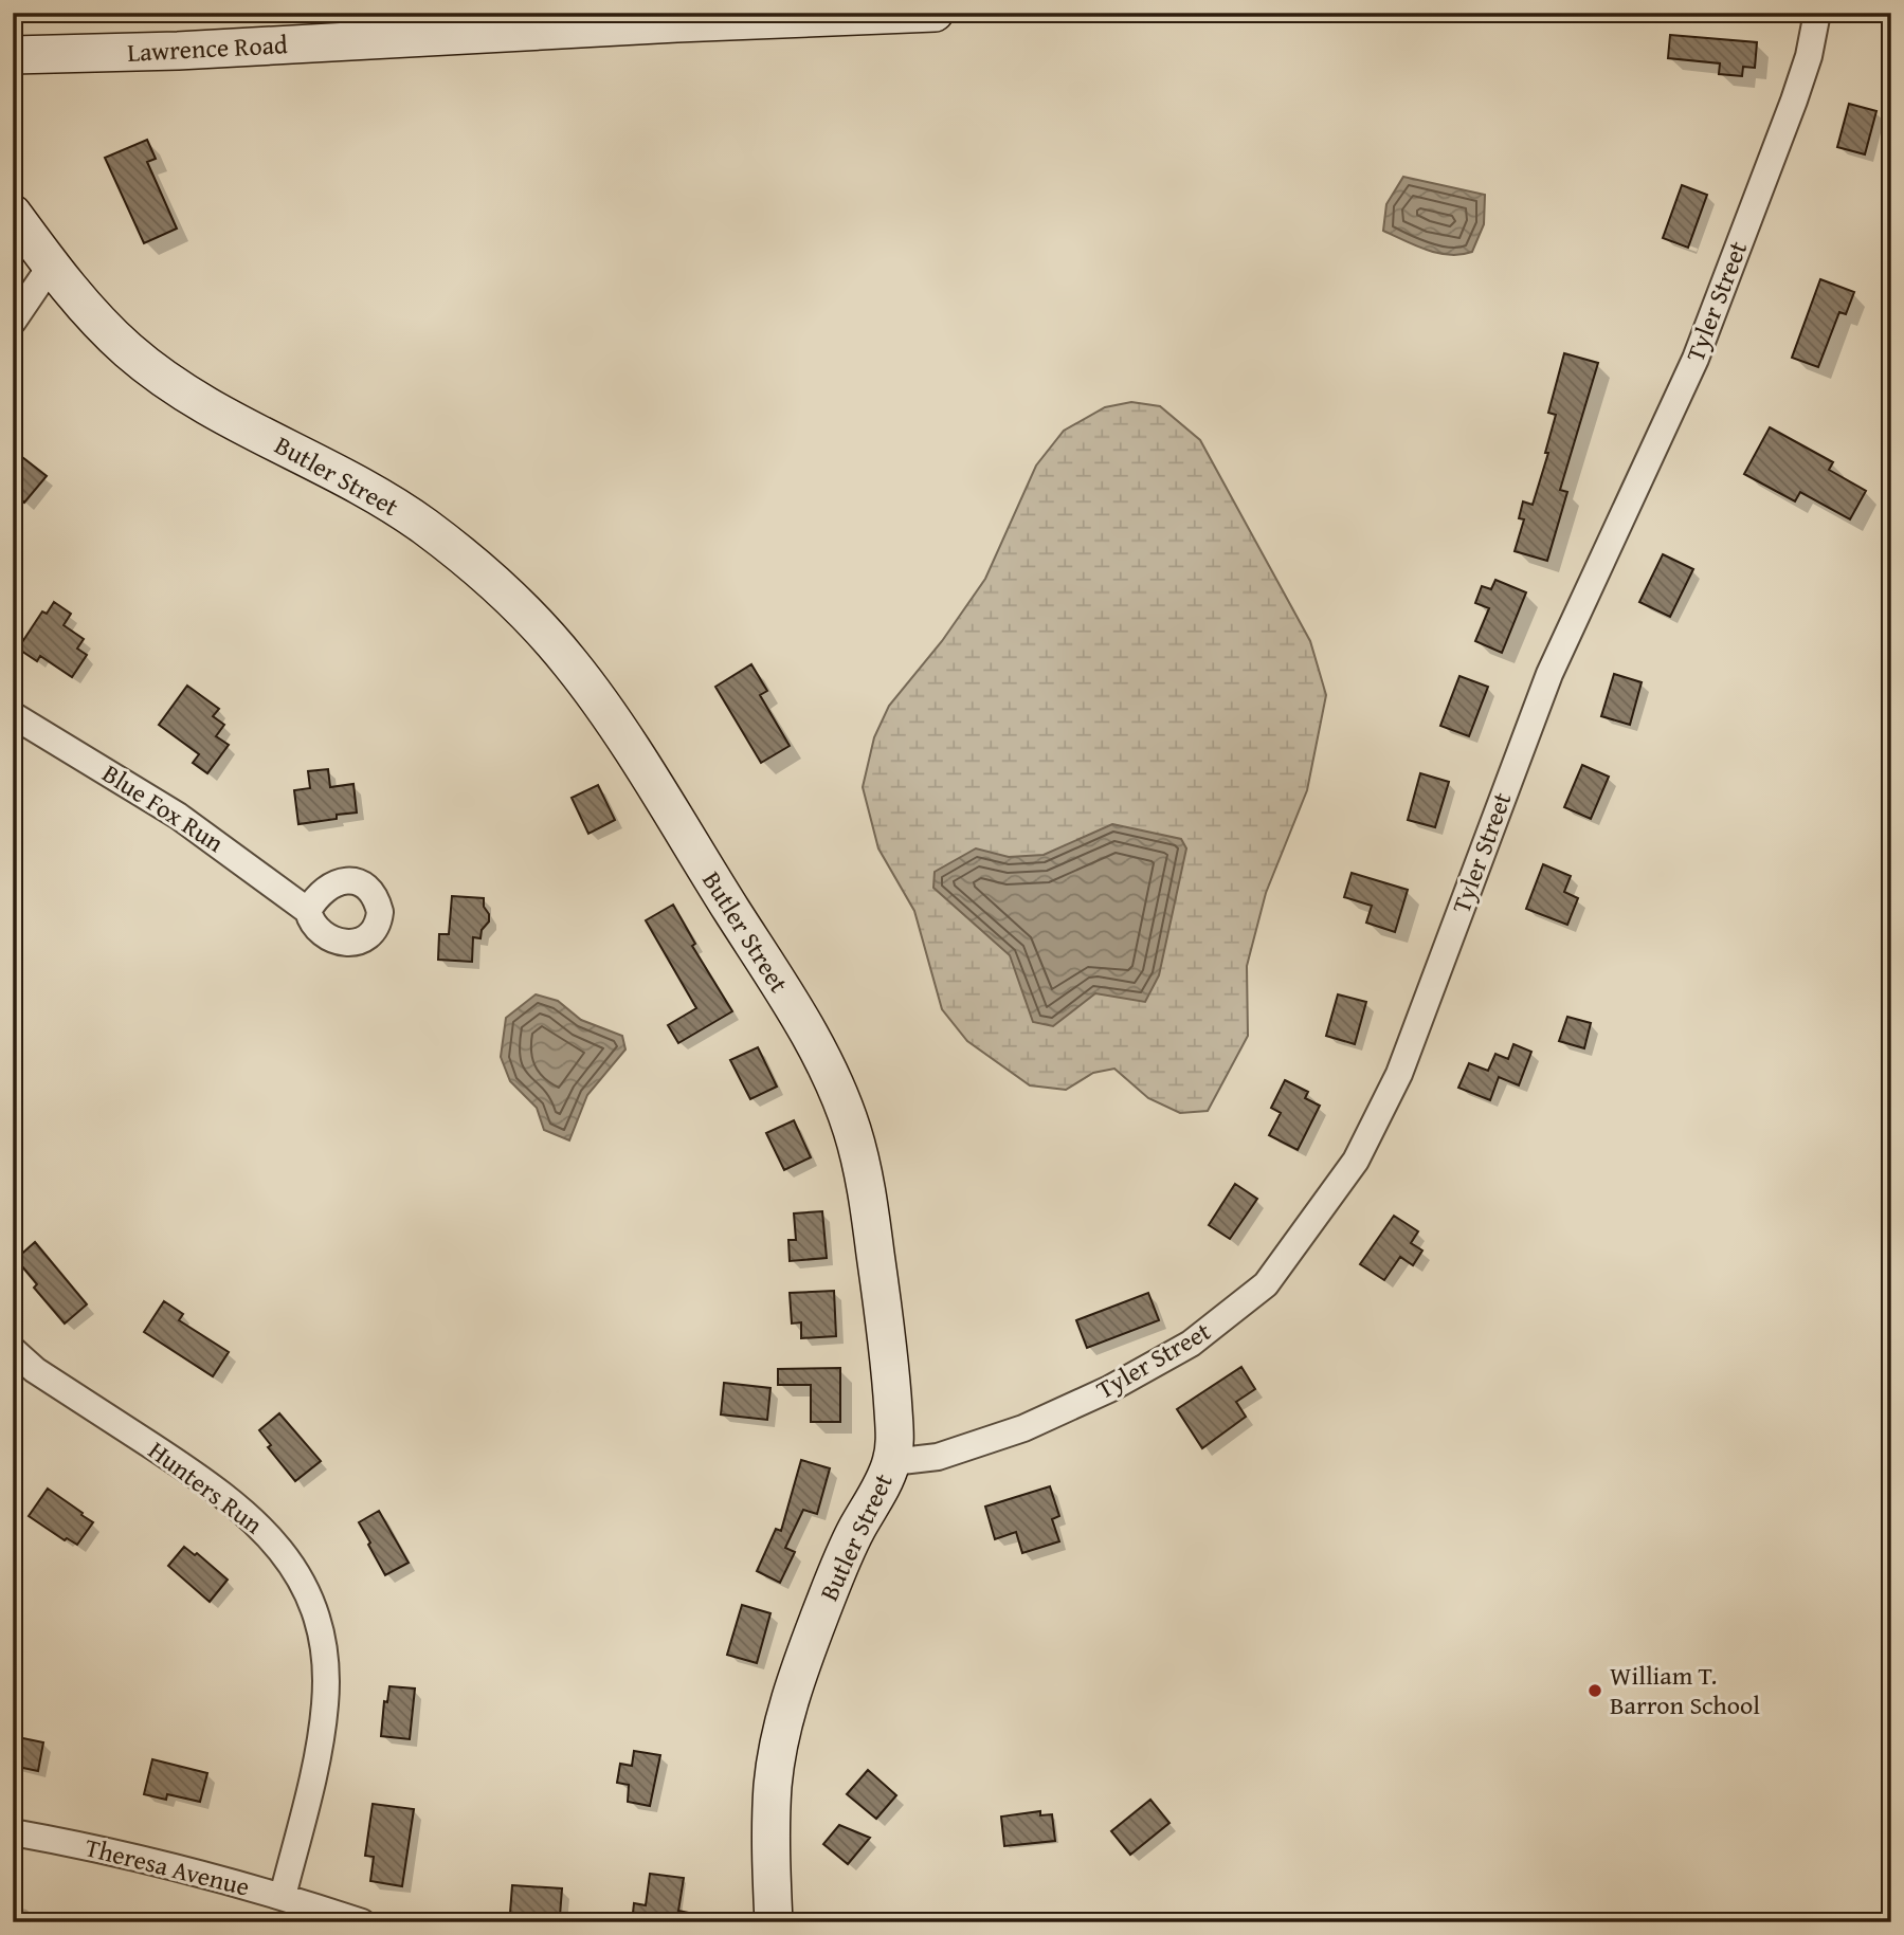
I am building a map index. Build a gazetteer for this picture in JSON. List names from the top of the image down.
{
  "streets": {
    "street": [
      "Lawrence Road",
      "Tyler Street",
      "Butler Street",
      "Blue Fox Run",
      "Hunters Run",
      "Theresa Avenue"
    ]
  },
  "crossings": [
    ["Tyler Street", "Butler Street"],
    ["Hunters Run", "Theresa Avenue"]
  ],
  "places": ["William T. Barron School"]
}
